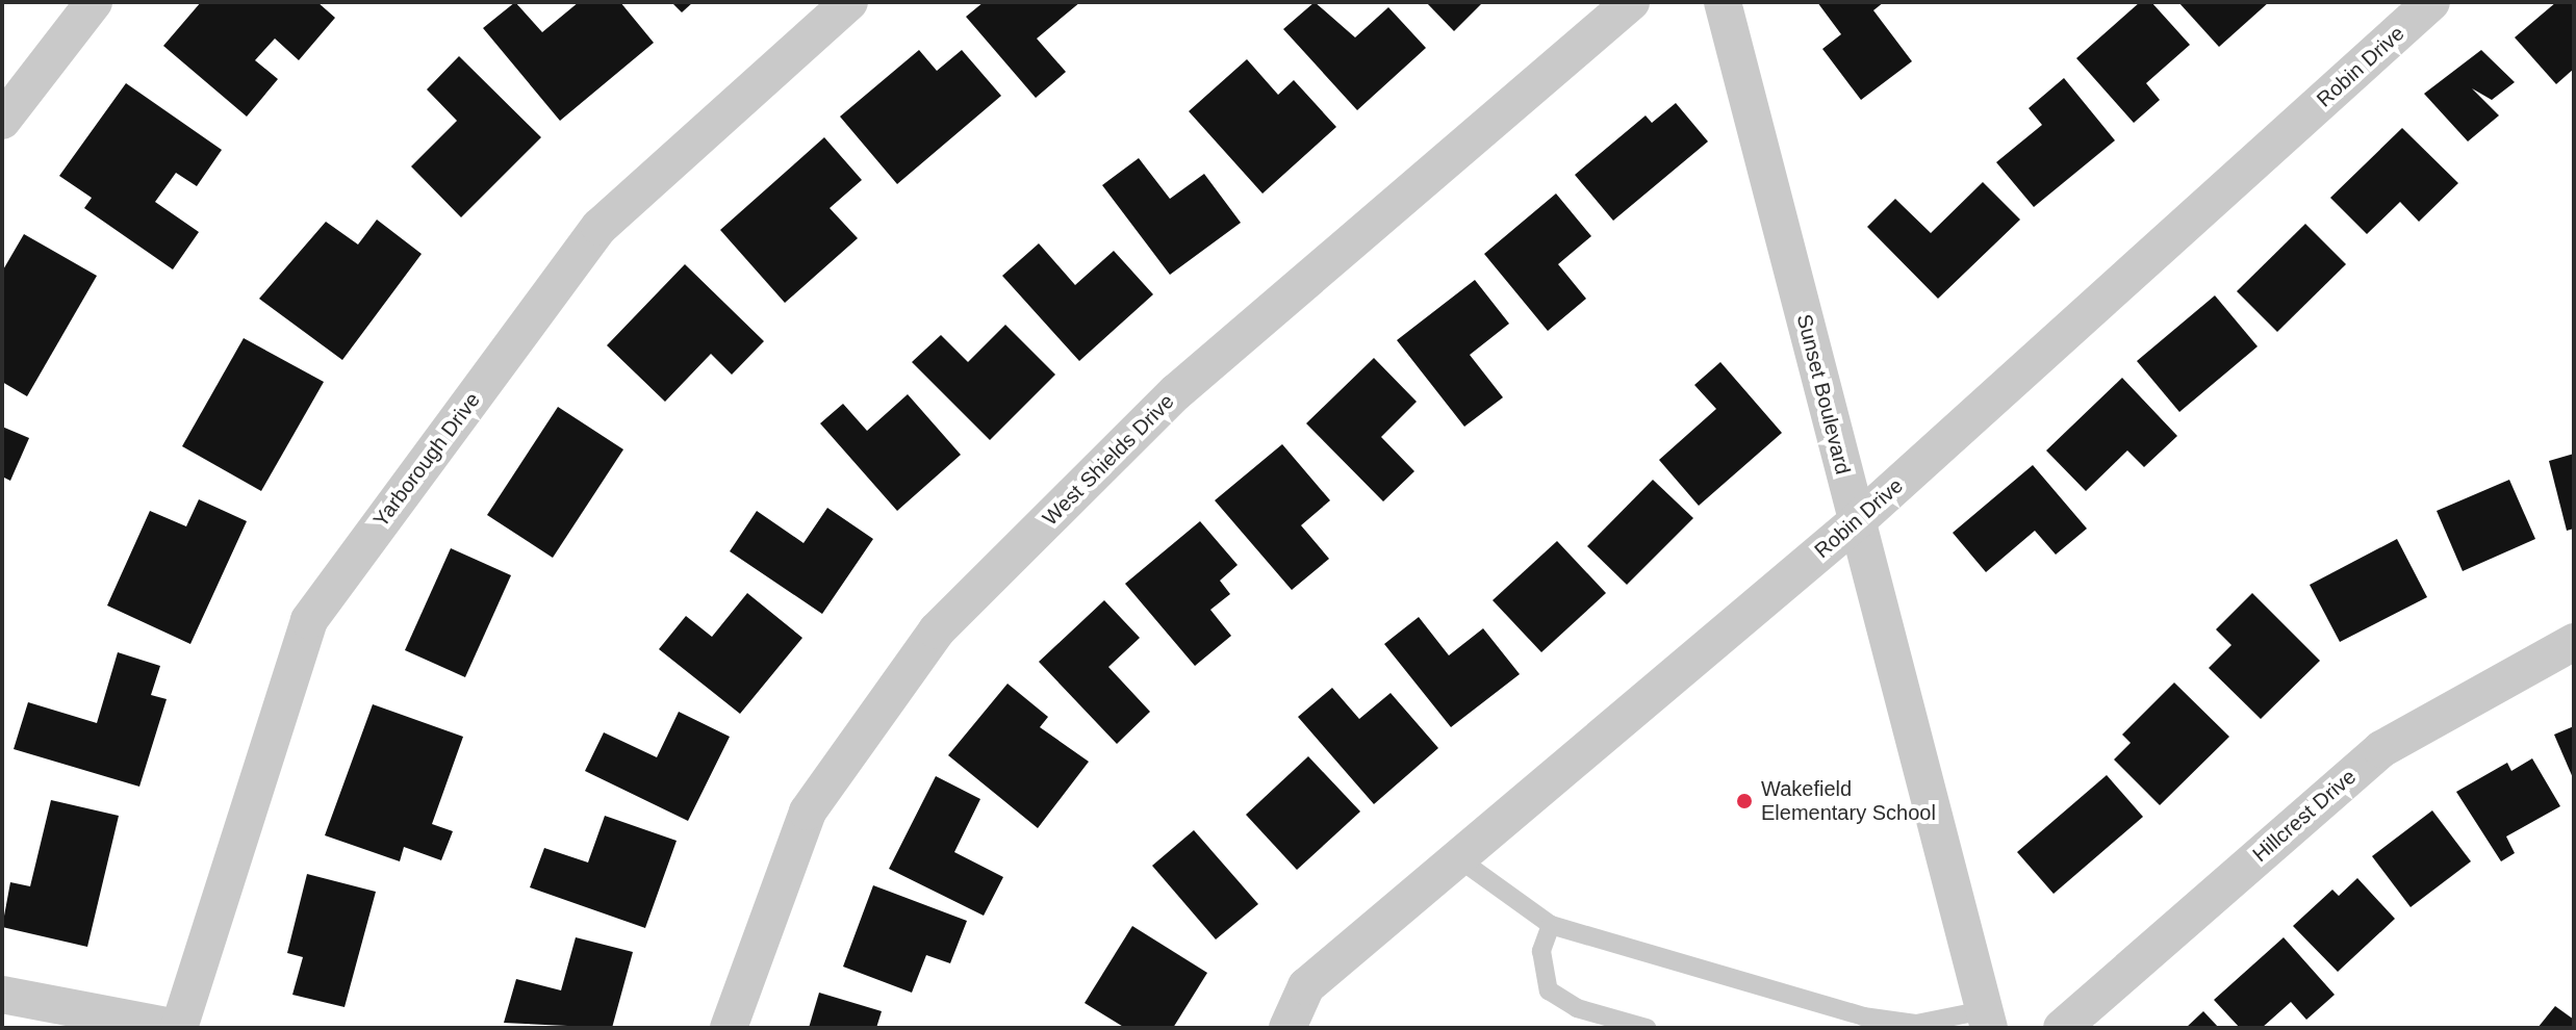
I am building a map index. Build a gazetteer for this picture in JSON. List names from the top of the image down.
{
  "streets": {
    "street": [
      "Robin Drive",
      "Sunset Boulevard",
      "Yarborough Drive",
      "West Shields Drive",
      "Hillcrest Drive"
    ]
  },
  "crossings": [
    ["Robin Drive", "Sunset Boulevard"]
  ],
  "places": ["Wakefield Elementary School"]
}
